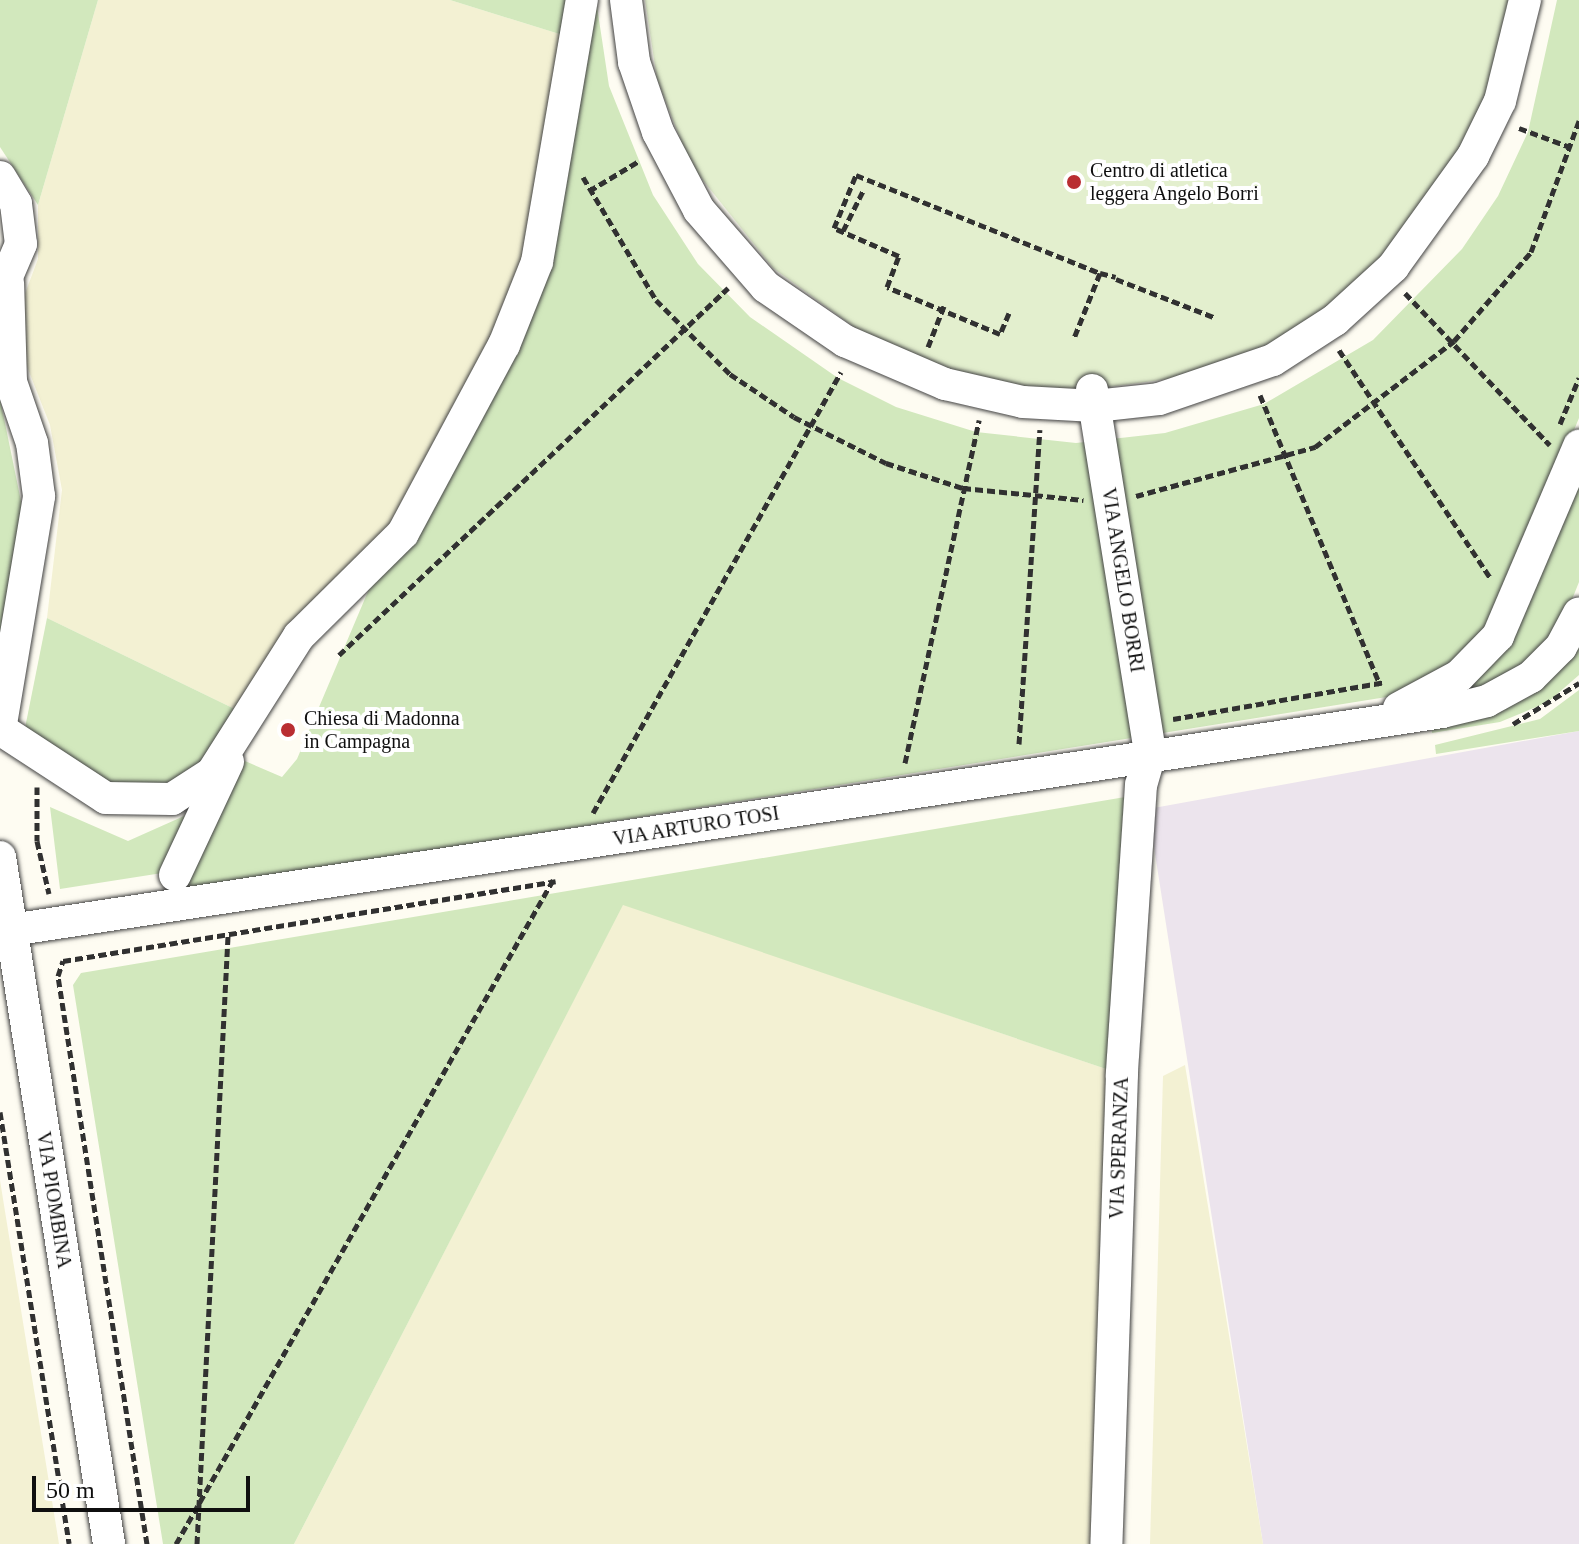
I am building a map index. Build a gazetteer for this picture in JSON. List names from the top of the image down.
{
  "streets": {
    "street": [
      "VIA ANGELO BORRI",
      "VIA ARTURO TOSI",
      "VIA SPERANZA",
      "VIA PIOMBINA"
    ]
  },
  "crossings": [
    ["VIA ANGELO BORRI", "VIA ARTURO TOSI"],
    ["VIA ANGELO BORRI", "VIA SPERANZA"],
    ["VIA ARTURO TOSI", "VIA SPERANZA"],
    ["VIA ARTURO TOSI", "VIA PIOMBINA"]
  ],
  "places": ["Centro di atletica leggera Angelo Borri", "Chiesa di Madonna in Campagna"],
  "scale_bar": "50 m"
}
